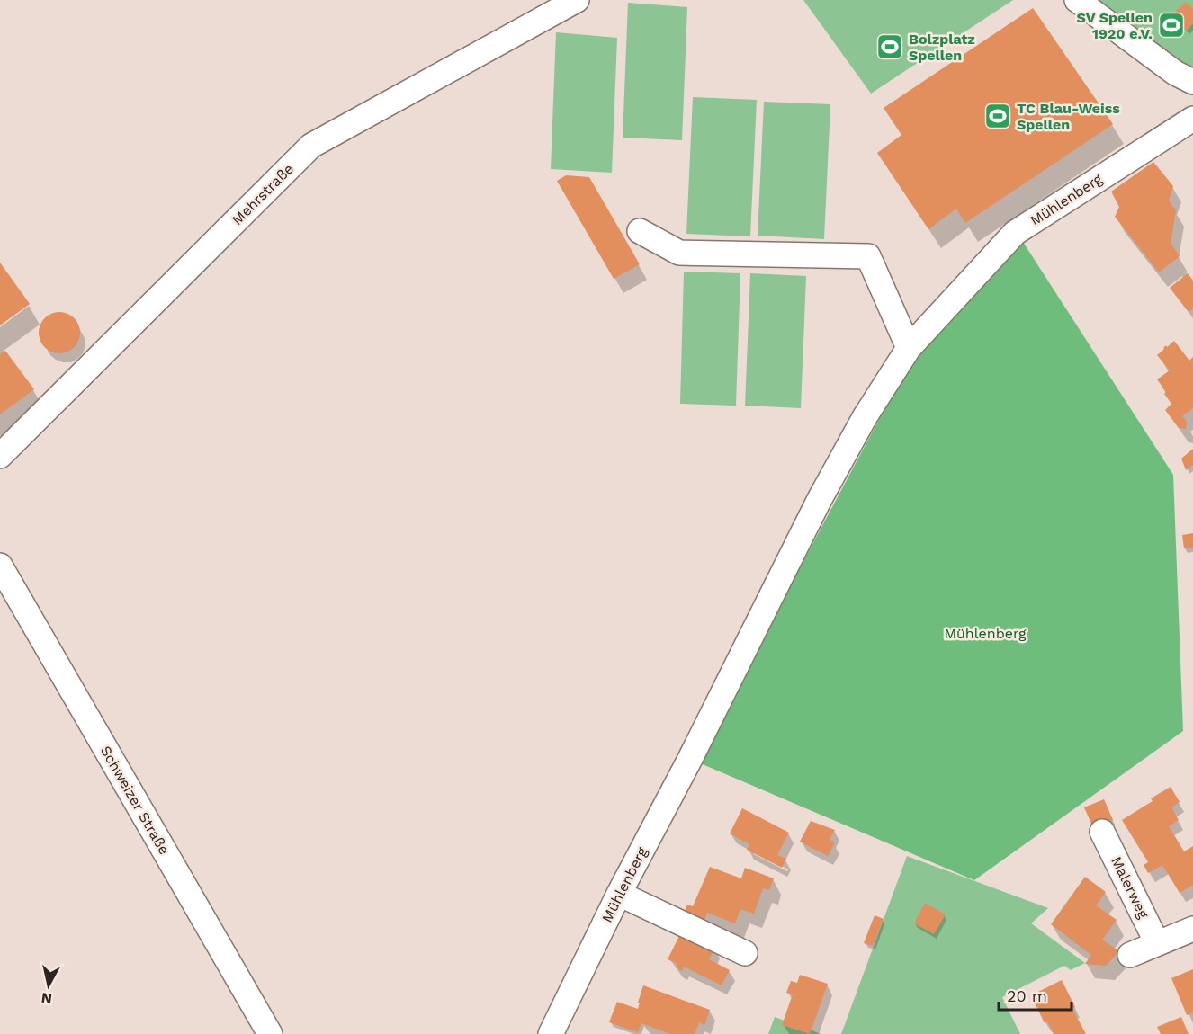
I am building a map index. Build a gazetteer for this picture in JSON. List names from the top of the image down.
{
  "streets": {
    "street": [
      "Mehrstraße",
      "Mühlenberg",
      "Schweizer Straße",
      "Malerweg"
    ]
  },
  "parks": ["Mühlenberg"],
  "places": {
    "sports": ["SV Spellen 1920 e.V.", "Bolzplatz Spellen", "TC Blau-Weiss Spellen"]
  },
  "scale_bar": "20 m",
  "north": "bottom"
}
